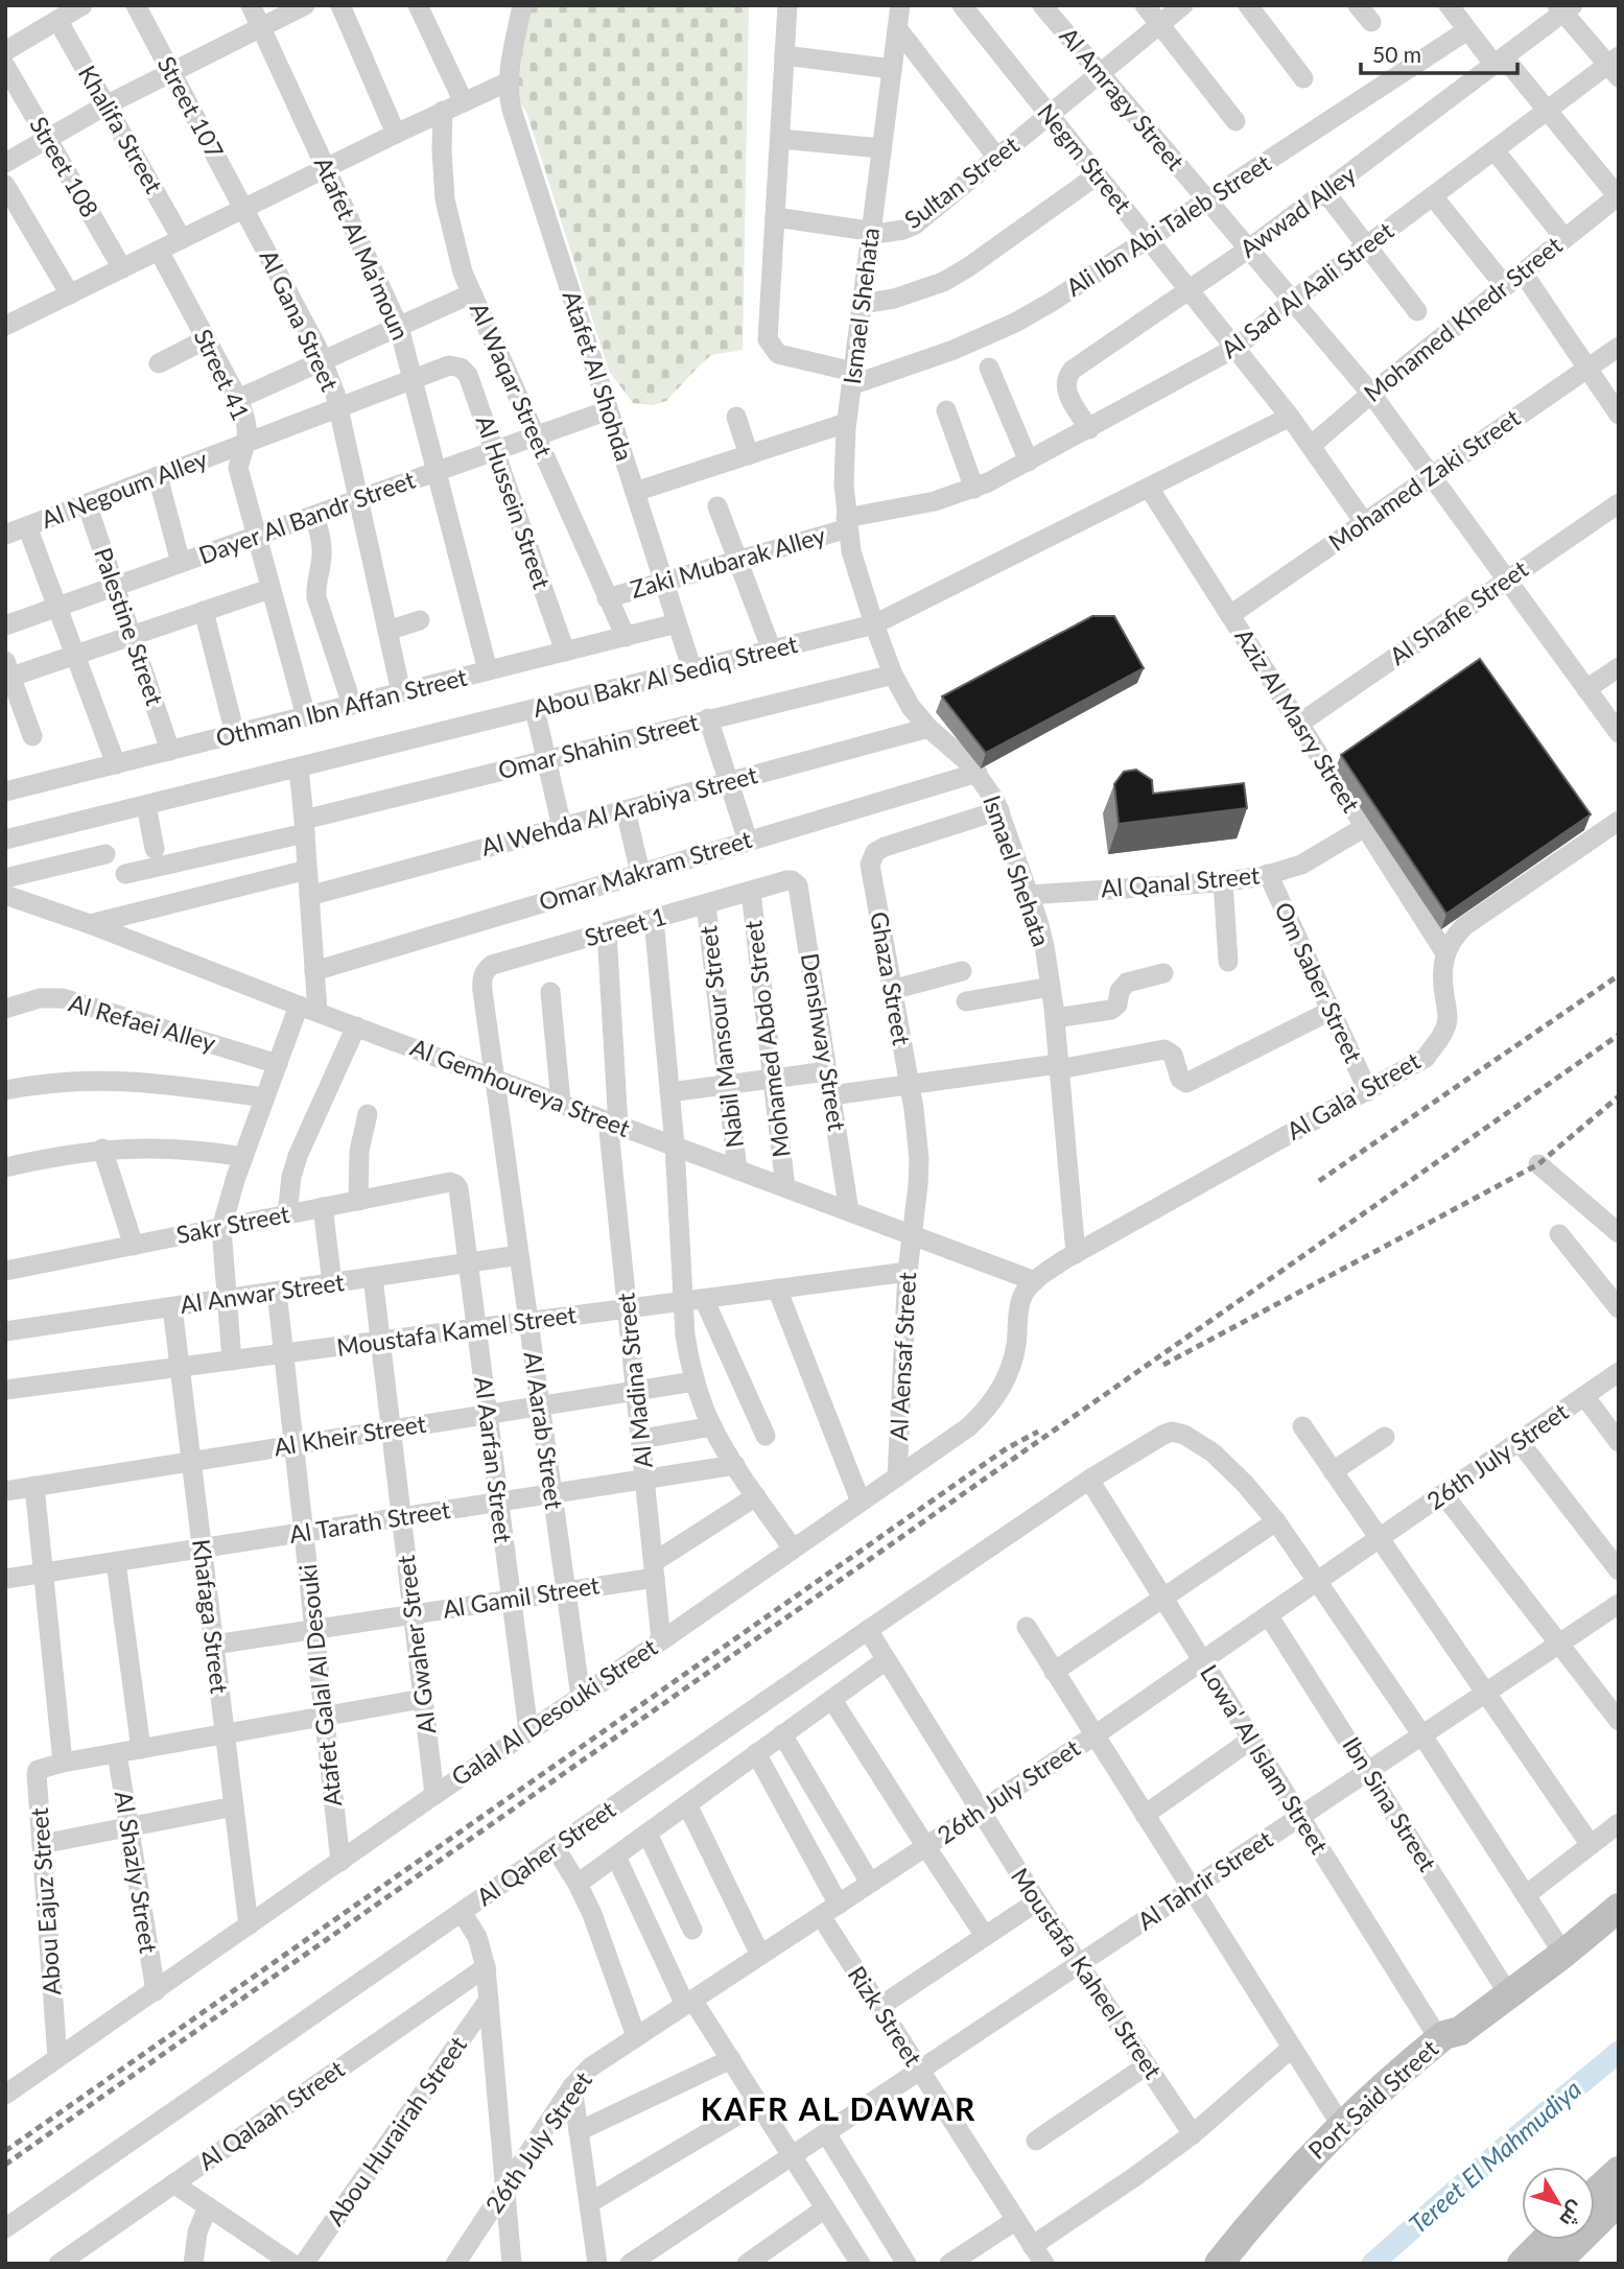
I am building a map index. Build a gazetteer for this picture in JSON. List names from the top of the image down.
{
  "streets": {
    "main road": ["Port Said Street"],
    "street": [
      "Al Amragy Street",
      "Street 107",
      "Khalifa Street",
      "Negm Street",
      "Street 108",
      "Sultan Street",
      "Awwad Alley",
      "Ali Ibn Abi Taleb Street",
      "Atafet Al Ma'moun",
      "Al Sad Al Aali Street",
      "Ismael Shehata",
      "Mohamed Khedr Street",
      "Al Gana Street",
      "Street 41",
      "Atafet Al Shohda",
      "Al Waqar Street",
      "Mohamed Zaki Street",
      "Al Negoum Alley",
      "Al Hussein Street",
      "Dayer Al Bandr Street",
      "Zaki Mubarak Alley",
      "Al Shafie Street",
      "Palestine Street",
      "Abou Bakr Al Sediq Street",
      "Othman Ibn Affan Street",
      "Aziz Al Masry Street",
      "Omar Shahin Street",
      "Al Wehda Al Arabiya Street",
      "Omar Makram Street",
      "Al Qanal Street",
      "Street 1",
      "Ghaza Street",
      "Om Saber Street",
      "Al Refaei Alley",
      "Nabil Mansour Street",
      "Mohamed Abdo Street",
      "Denshway Street",
      "Al Gemhoureya Street",
      "Al Gala' Street",
      "Sakr Street",
      "Al Anwar Street",
      "Moustafa Kamel Street",
      "Al Aensaf Street",
      "Al Madina Street",
      "Al Aarab Street",
      "Al Kheir Street",
      "26th July Street",
      "Al Aarfan Street",
      "Al Tarath Street",
      "Al Gamil Street",
      "Khafaga Street",
      "Al Gwaher Street",
      "Atafet Galal Al Desouki",
      "Galal Al Desouki Street",
      "Lowa' Al Islam Street",
      "Ibn Sina Street",
      "Al Qaher Street",
      "Al Shazly Street",
      "Al Tahrir Street",
      "Abou Eajuz Street",
      "Moustafa Kaheel Street",
      "Rizk Street",
      "Al Qalaah Street",
      "Abou Hurairah Street"
    ]
  },
  "crossings": [
    ["Al Amragy Street", "Sultan Street"],
    ["Al Amragy Street", "Awwad Alley"],
    ["Al Amragy Street", "Ali Ibn Abi Taleb Street"],
    ["Al Amragy Street", "Al Sad Al Aali Street"],
    ["Al Amragy Street", "Mohamed Khedr Street"],
    ["Al Amragy Street", "Mohamed Zaki Street"],
    ["Al Amragy Street", "Al Shafie Street"],
    ["Street 107", "Al Gana Street"],
    ["Negm Street", "Sultan Street"],
    ["Negm Street", "Awwad Alley"],
    ["Negm Street", "Ali Ibn Abi Taleb Street"],
    ["Negm Street", "Al Sad Al Aali Street"],
    ["Negm Street", "Mohamed Khedr Street"],
    ["Negm Street", "Mohamed Zaki Street"],
    ["Negm Street", "Abou Bakr Al Sediq Street"],
    ["Sultan Street", "Ismael Shehata"],
    ["Awwad Alley", "Al Sad Al Aali Street"],
    ["Ali Ibn Abi Taleb Street", "Ismael Shehata"],
    ["Atafet Al Ma'moun", "Al Negoum Alley"],
    ["Atafet Al Ma'moun", "Dayer Al Bandr Street"],
    ["Atafet Al Ma'moun", "Othman Ibn Affan Street"],
    ["Al Sad Al Aali Street", "Ismael Shehata"],
    ["Al Sad Al Aali Street", "Zaki Mubarak Alley"],
    ["Ismael Shehata", "Zaki Mubarak Alley"],
    ["Ismael Shehata", "Abou Bakr Al Sediq Street"],
    ["Ismael Shehata", "Omar Shahin Street"],
    ["Ismael Shehata", "Al Wehda Al Arabiya Street"],
    ["Ismael Shehata", "Omar Makram Street"],
    ["Ismael Shehata", "Al Qanal Street"],
    ["Ismael Shehata", "Ghaza Street"],
    ["Ismael Shehata", "Al Gala' Street"],
    ["Al Gana Street", "Al Negoum Alley"],
    ["Al Gana Street", "Dayer Al Bandr Street"],
    ["Al Gana Street", "Othman Ibn Affan Street"],
    ["Street 41", "Al Negoum Alley"],
    ["Street 41", "Dayer Al Bandr Street"],
    ["Street 41", "Othman Ibn Affan Street"],
    ["Atafet Al Shohda", "Dayer Al Bandr Street"],
    ["Atafet Al Shohda", "Zaki Mubarak Alley"],
    ["Atafet Al Shohda", "Abou Bakr Al Sediq Street"],
    ["Atafet Al Shohda", "Othman Ibn Affan Street"],
    ["Al Waqar Street", "Dayer Al Bandr Street"],
    ["Al Waqar Street", "Zaki Mubarak Alley"],
    ["Al Waqar Street", "Othman Ibn Affan Street"],
    ["Mohamed Zaki Street", "Aziz Al Masry Street"],
    ["Al Negoum Alley", "Al Hussein Street"],
    ["Al Negoum Alley", "Palestine Street"],
    ["Al Hussein Street", "Dayer Al Bandr Street"],
    ["Al Hussein Street", "Othman Ibn Affan Street"],
    ["Dayer Al Bandr Street", "Palestine Street"],
    ["Al Shafie Street", "Aziz Al Masry Street"],
    ["Palestine Street", "Othman Ibn Affan Street"],
    ["Abou Bakr Al Sediq Street", "Aziz Al Masry Street"],
    ["Aziz Al Masry Street", "Al Qanal Street"],
    ["Aziz Al Masry Street", "Al Gala' Street"],
    ["Al Qanal Street", "Om Saber Street"],
    ["Street 1", "Nabil Mansour Street"],
    ["Street 1", "Mohamed Abdo Street"],
    ["Street 1", "Denshway Street"],
    ["Street 1", "Al Madina Street"],
    ["Street 1", "Al Aarab Street"],
    ["Ghaza Street", "Al Gemhoureya Street"],
    ["Ghaza Street", "Al Aensaf Street"],
    ["Om Saber Street", "Al Gala' Street"],
    ["Nabil Mansour Street", "Al Gemhoureya Street"],
    ["Mohamed Abdo Street", "Al Gemhoureya Street"],
    ["Denshway Street", "Al Gemhoureya Street"],
    ["Al Gemhoureya Street", "Al Gala' Street"],
    ["Al Gemhoureya Street", "Al Aensaf Street"],
    ["Al Gemhoureya Street", "Al Madina Street"],
    ["Al Gemhoureya Street", "Al Aarab Street"],
    ["Al Gemhoureya Street", "Galal Al Desouki Street"],
    ["Al Gala' Street", "Galal Al Desouki Street"],
    ["Sakr Street", "Al Aarfan Street"],
    ["Al Anwar Street", "Al Aarab Street"],
    ["Al Anwar Street", "Al Aarfan Street"],
    ["Al Anwar Street", "Khafaga Street"],
    ["Al Anwar Street", "Al Gwaher Street"],
    ["Al Anwar Street", "Atafet Galal Al Desouki"],
    ["Moustafa Kamel Street", "Al Aensaf Street"],
    ["Moustafa Kamel Street", "Al Madina Street"],
    ["Moustafa Kamel Street", "Al Aarab Street"],
    ["Moustafa Kamel Street", "Al Aarfan Street"],
    ["Moustafa Kamel Street", "Khafaga Street"],
    ["Moustafa Kamel Street", "Al Gwaher Street"],
    ["Moustafa Kamel Street", "Atafet Galal Al Desouki"],
    ["Al Aensaf Street", "Galal Al Desouki Street"],
    ["Al Madina Street", "Al Kheir Street"],
    ["Al Madina Street", "Al Tarath Street"],
    ["Al Madina Street", "Al Gamil Street"],
    ["Al Madina Street", "Galal Al Desouki Street"],
    ["Al Aarab Street", "Al Kheir Street"],
    ["Al Aarab Street", "Al Tarath Street"],
    ["Al Aarab Street", "Al Gamil Street"],
    ["Al Aarab Street", "Galal Al Desouki Street"],
    ["Al Kheir Street", "Al Aarfan Street"],
    ["Al Kheir Street", "Khafaga Street"],
    ["Al Kheir Street", "Al Gwaher Street"],
    ["Al Kheir Street", "Atafet Galal Al Desouki"],
    ["26th July Street", "Lowa' Al Islam Street"],
    ["26th July Street", "Ibn Sina Street"],
    ["26th July Street", "Moustafa Kaheel Street"],
    ["26th July Street", "Rizk Street"],
    ["Al Aarfan Street", "Al Tarath Street"],
    ["Al Aarfan Street", "Al Gamil Street"],
    ["Al Aarfan Street", "Galal Al Desouki Street"],
    ["Al Tarath Street", "Khafaga Street"],
    ["Al Tarath Street", "Al Gwaher Street"],
    ["Al Tarath Street", "Atafet Galal Al Desouki"],
    ["Al Gamil Street", "Khafaga Street"],
    ["Al Gamil Street", "Al Gwaher Street"],
    ["Al Gamil Street", "Atafet Galal Al Desouki"],
    ["Khafaga Street", "Galal Al Desouki Street"],
    ["Al Gwaher Street", "Galal Al Desouki Street"],
    ["Atafet Galal Al Desouki", "Galal Al Desouki Street"],
    ["Galal Al Desouki Street", "Al Shazly Street"],
    ["Galal Al Desouki Street", "Abou Eajuz Street"],
    ["Lowa' Al Islam Street", "Al Qaher Street"],
    ["Lowa' Al Islam Street", "Al Tahrir Street"],
    ["Lowa' Al Islam Street", "Port Said Street"],
    ["Ibn Sina Street", "Al Tahrir Street"],
    ["Ibn Sina Street", "Port Said Street"],
    ["Al Qaher Street", "Moustafa Kaheel Street"],
    ["Al Tahrir Street", "Moustafa Kaheel Street"],
    ["Al Tahrir Street", "Rizk Street"]
  ],
  "districts": ["KAFR AL DAWAR"],
  "water": ["Tereet El Mahmudiya"],
  "scale_bar": "50 m",
  "north": "bottom right"
}
